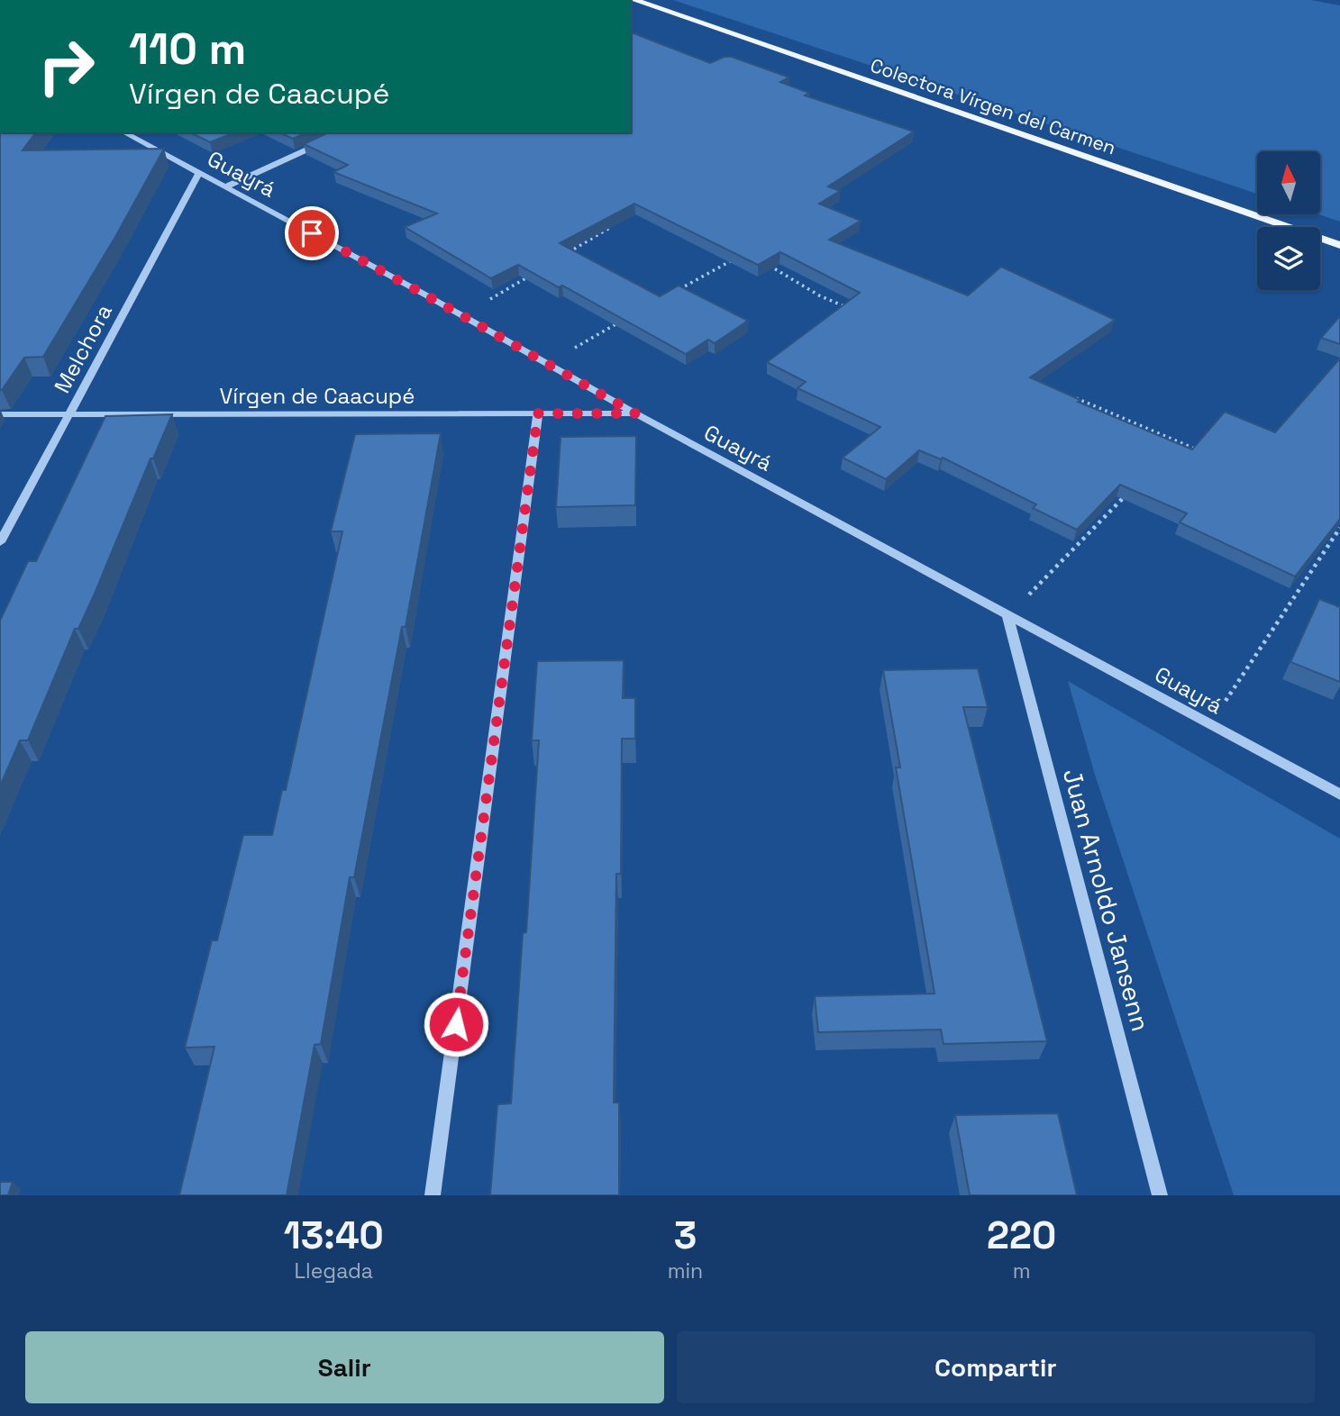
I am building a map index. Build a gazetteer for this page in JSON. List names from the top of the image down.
{
  "streets": {
    "main road": ["Colectora Vírgen del Carmen"],
    "street": [
      "Guayrá",
      "Melchora",
      "Vírgen de Caacupé",
      "Juan Arnoldo Jansenn"
    ]
  },
  "crossings": [
    ["Guayrá", "Melchora"],
    ["Guayrá", "Vírgen de Caacupé"],
    ["Guayrá", "Juan Arnoldo Jansenn"],
    ["Melchora", "Vírgen de Caacupé"]
  ],
  "north": "top",
  "page": {
    "turn": ["110 m", "Vírgen de Caacupé"],
    "eta": [
      "13:40",
      "Llegada",
      "3",
      "min",
      "220",
      "m"
    ],
    "buttons": ["Salir", "Compartir"]
  }
}
